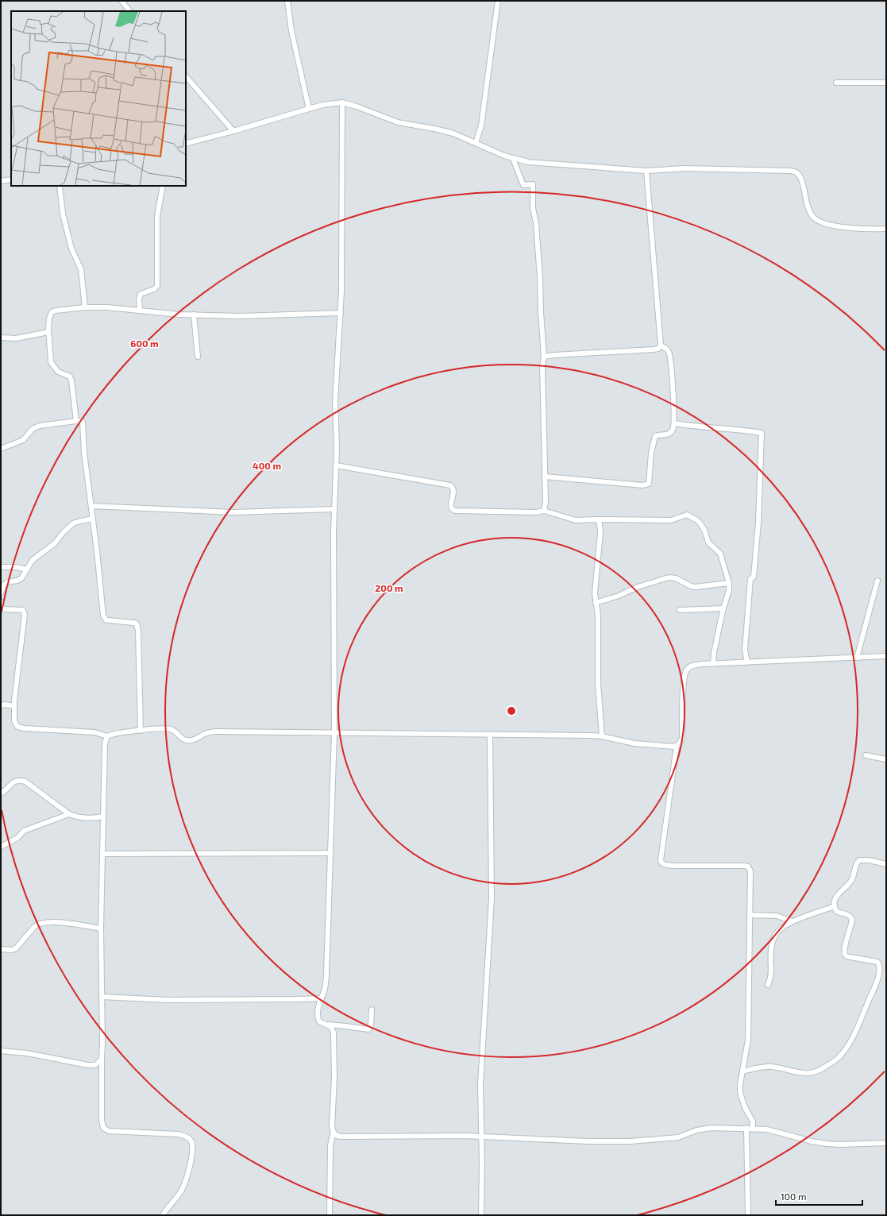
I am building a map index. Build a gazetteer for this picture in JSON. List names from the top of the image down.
{
  "scale_bar": "100 m",
  "rings": ["600 m", "400 m", "200 m"]
}
